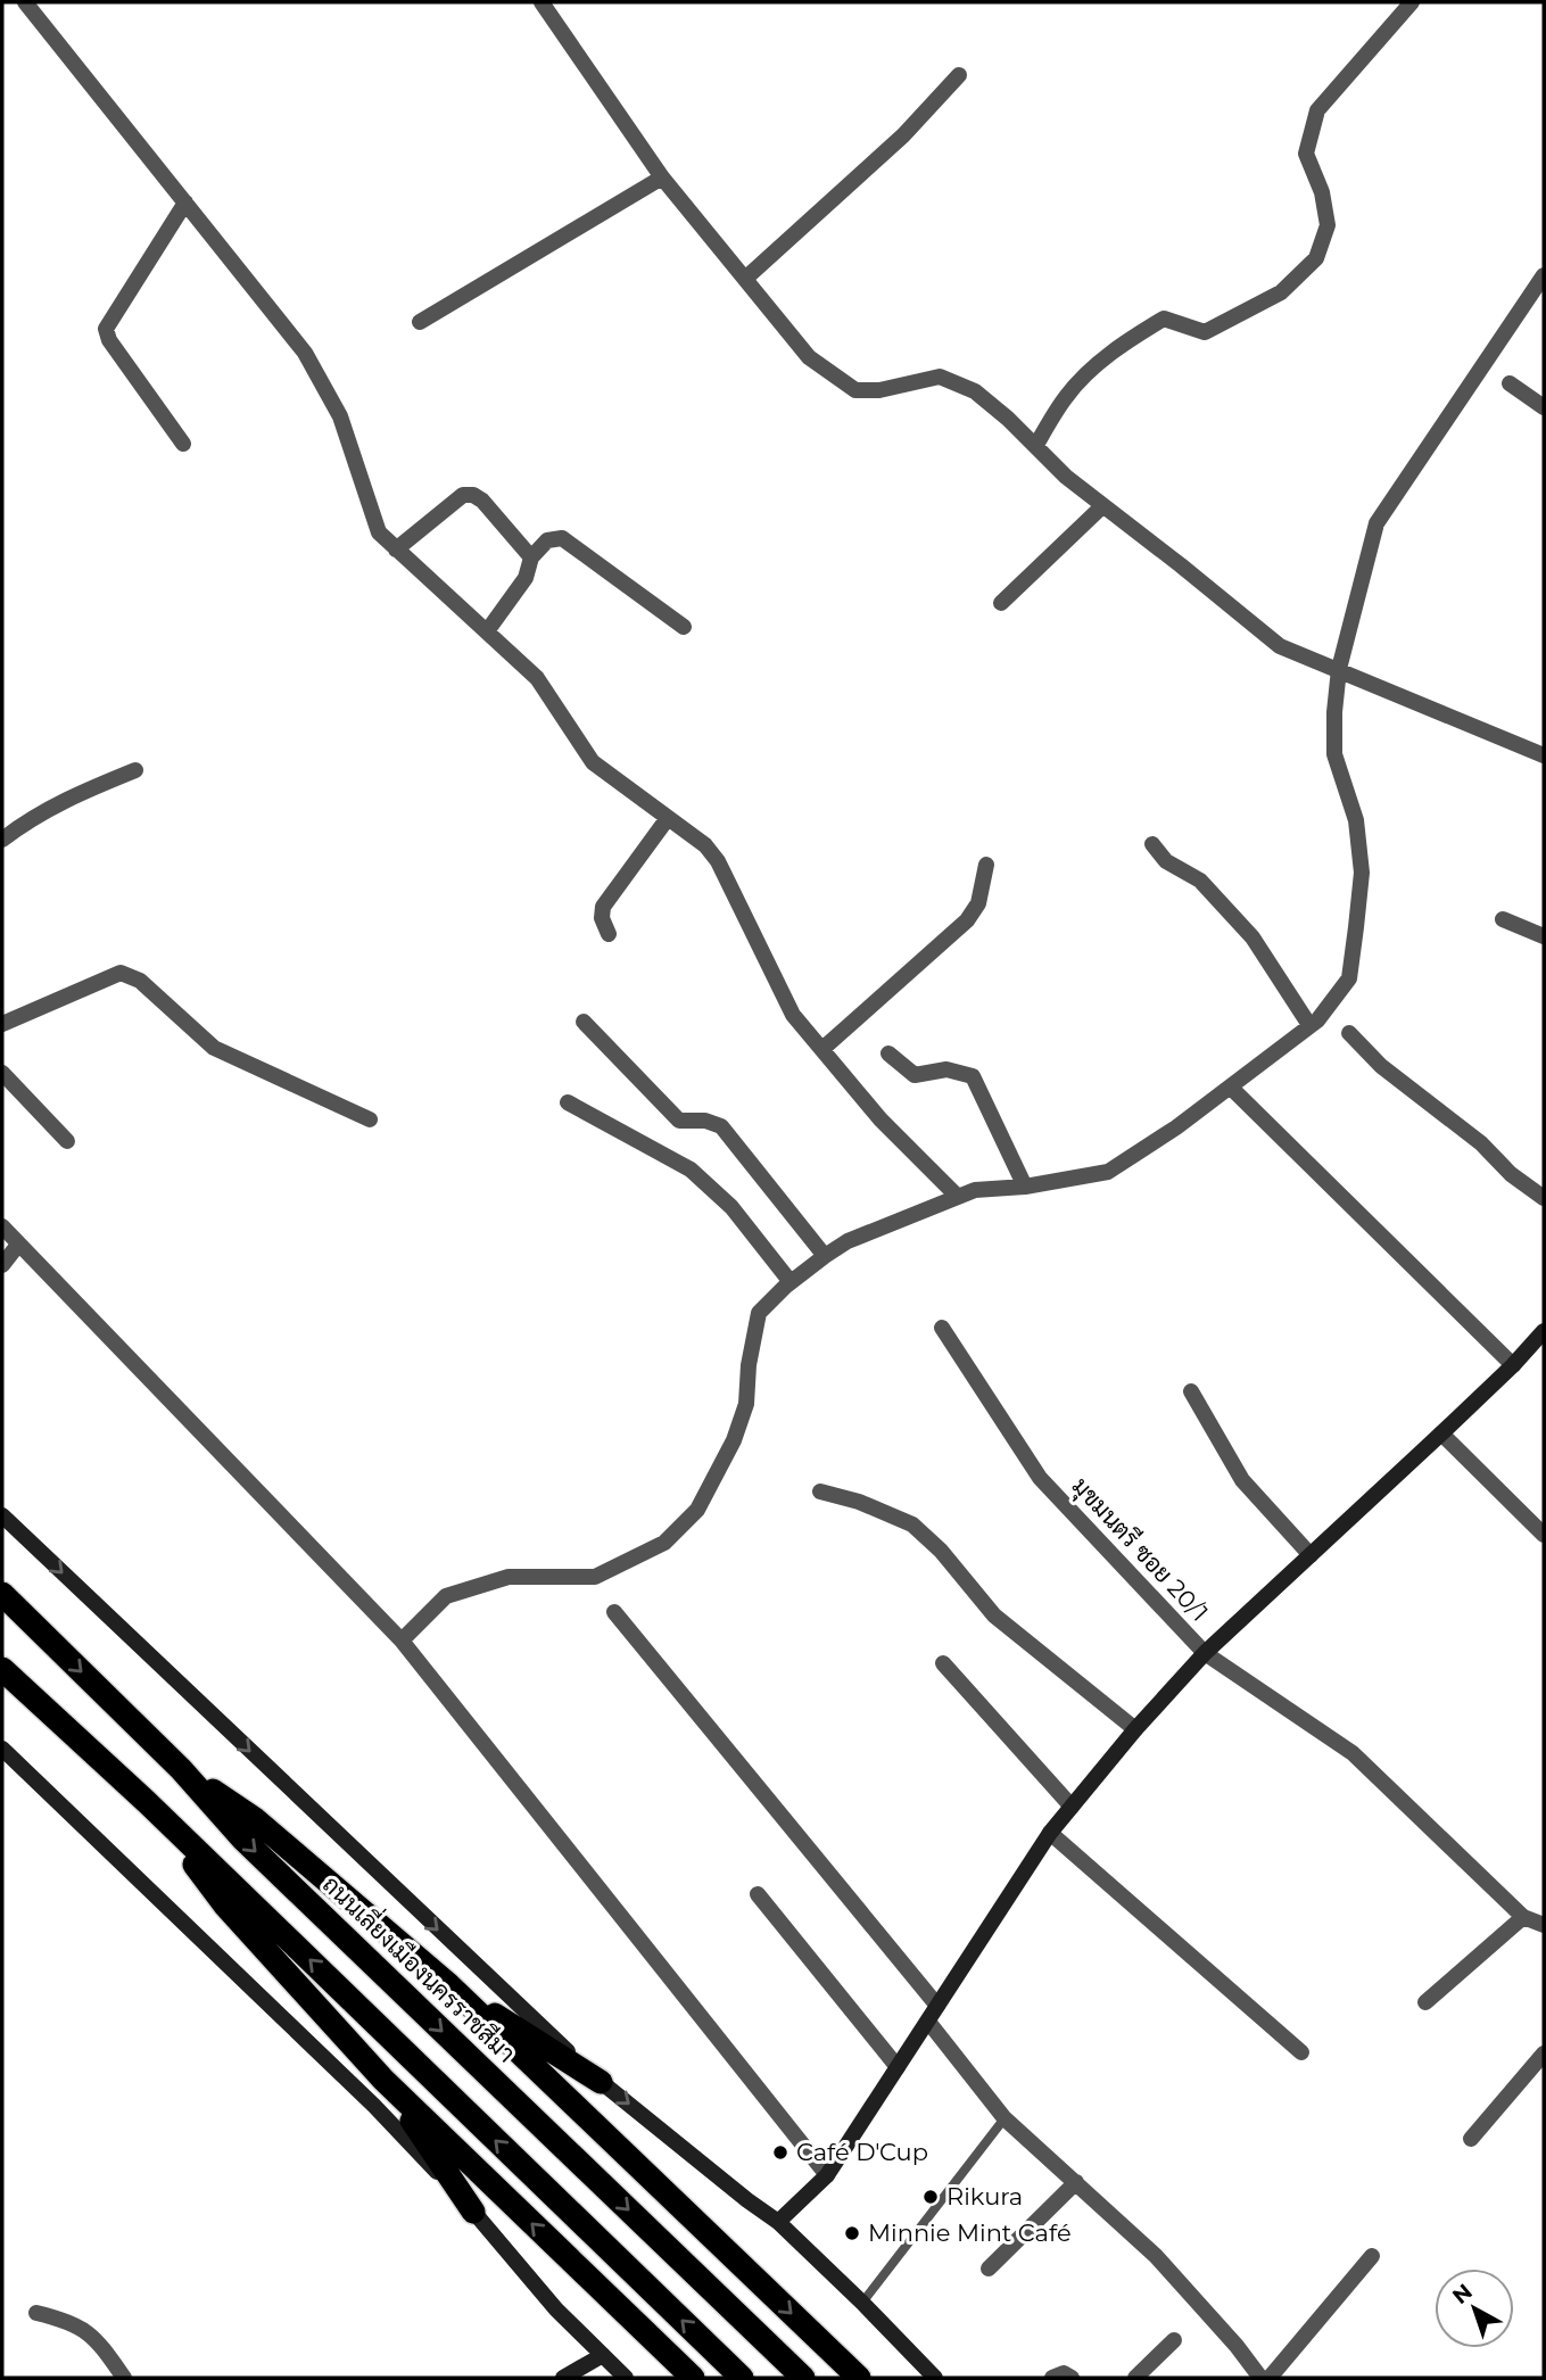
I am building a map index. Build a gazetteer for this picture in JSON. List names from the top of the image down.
{
  "streets": {
    "highway": ["ถนนเลี่ยงเมืองนครราชสีมา"],
    "street": ["มุขมนตรี ซอย 20/1"]
  },
  "places": ["Café D'Cup", "Rikura", "Minnie Mint Café"],
  "north": "top left"
}
